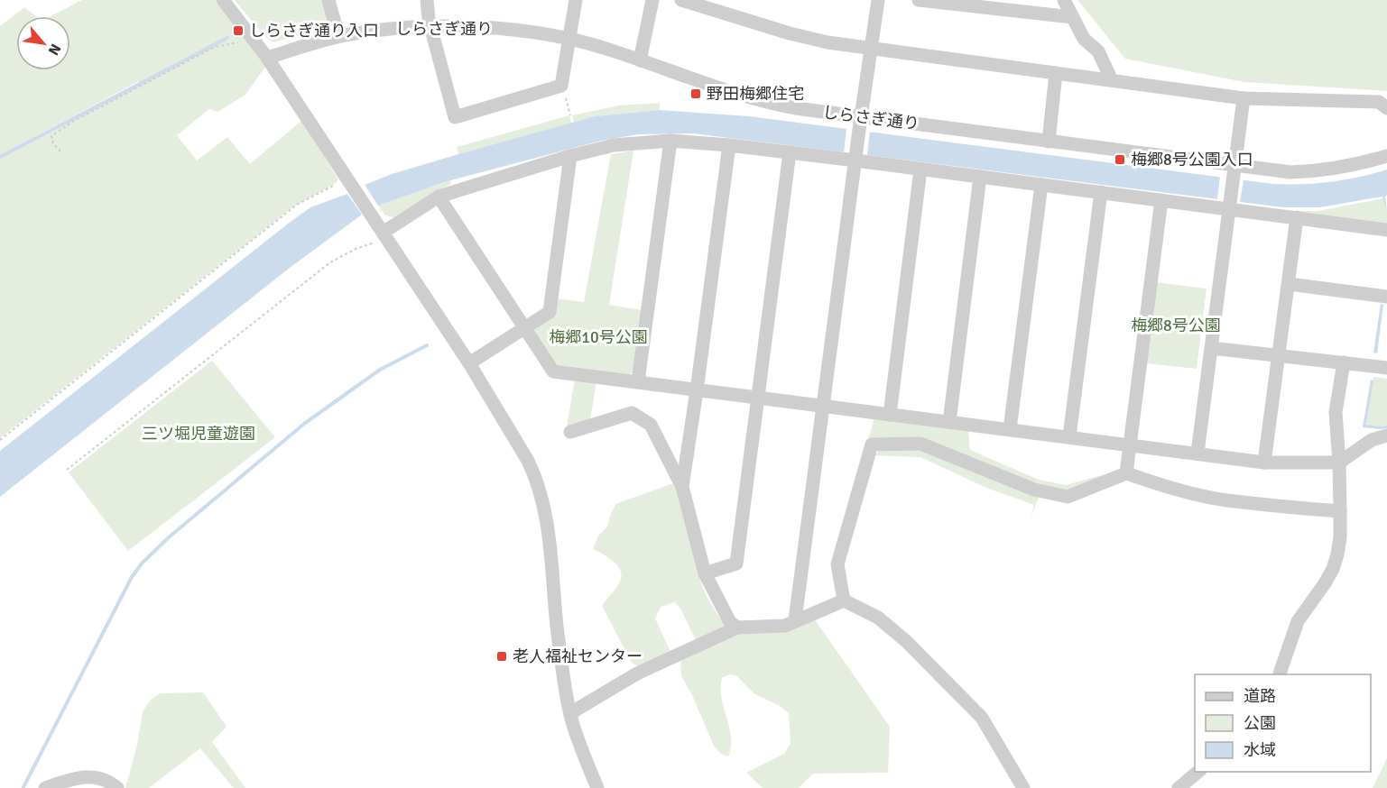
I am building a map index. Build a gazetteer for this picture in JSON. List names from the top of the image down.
{
  "streets": {
    "street": ["しらさぎ通り"]
  },
  "parks": ["梅郷8号公園", "梅郷10号公園", "三ツ堀児童遊園"],
  "places": {
    "transit": [
      "しらさぎ通り入口",
      "野田梅郷住宅",
      "梅郷8号公園入口",
      "老人福祉センター"
    ]
  },
  "legend": ["道路", "公園", "水域"],
  "north": "bottom right"
}
